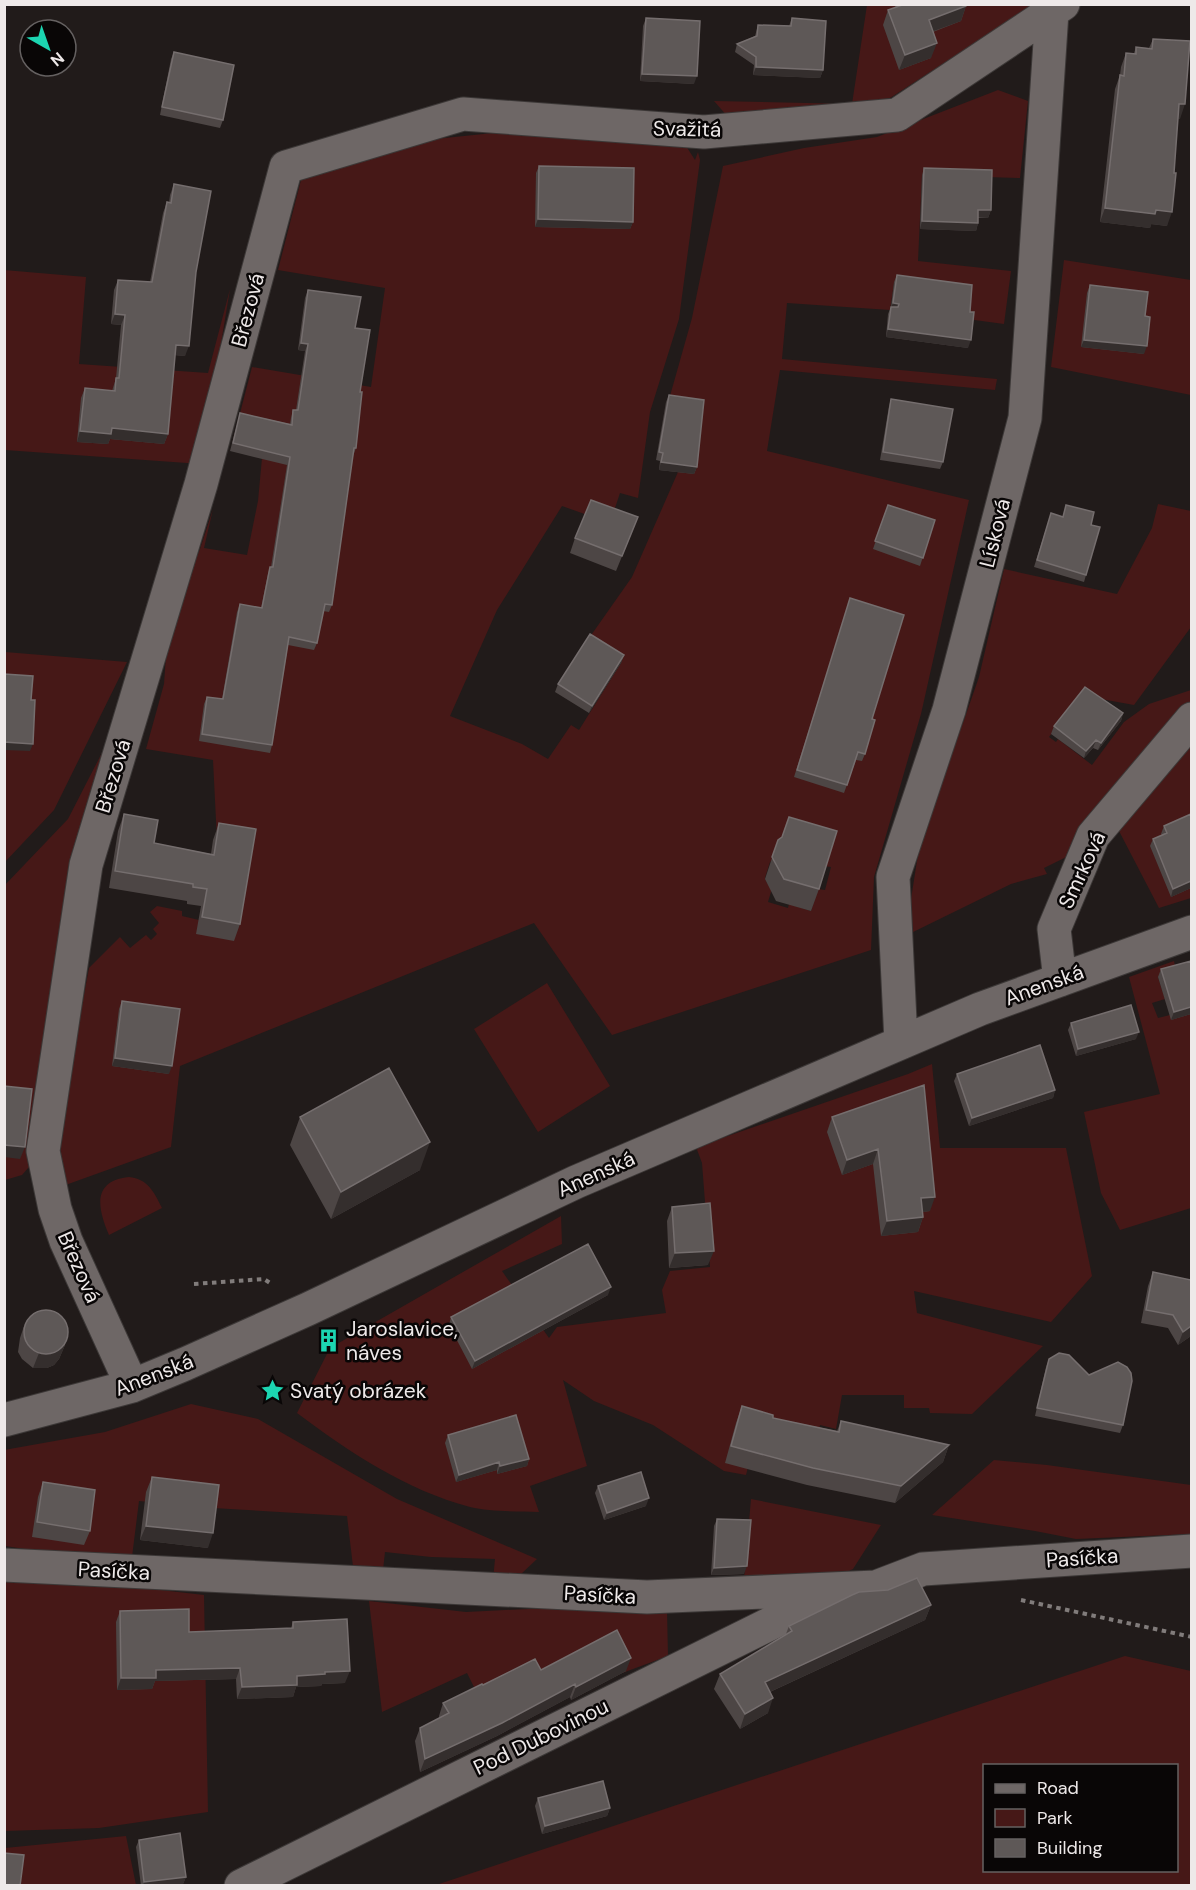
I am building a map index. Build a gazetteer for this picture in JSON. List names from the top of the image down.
{
  "streets": {
    "street": [
      "Svažitá",
      "Březová",
      "Lísková",
      "Smrková",
      "Anenská",
      "Pasíčka",
      "Pod Dubovinou"
    ]
  },
  "crossings": [
    ["Svažitá", "Březová"],
    ["Svažitá", "Lísková"],
    ["Březová", "Anenská"],
    ["Lísková", "Anenská"],
    ["Smrková", "Anenská"],
    ["Pasíčka", "Pod Dubovinou"]
  ],
  "places": {
    "building": ["Jaroslavice, náves"],
    "place": ["Svatý obrázek"]
  },
  "legend": ["Road", "Park", "Building"],
  "north": "bottom right"
}
